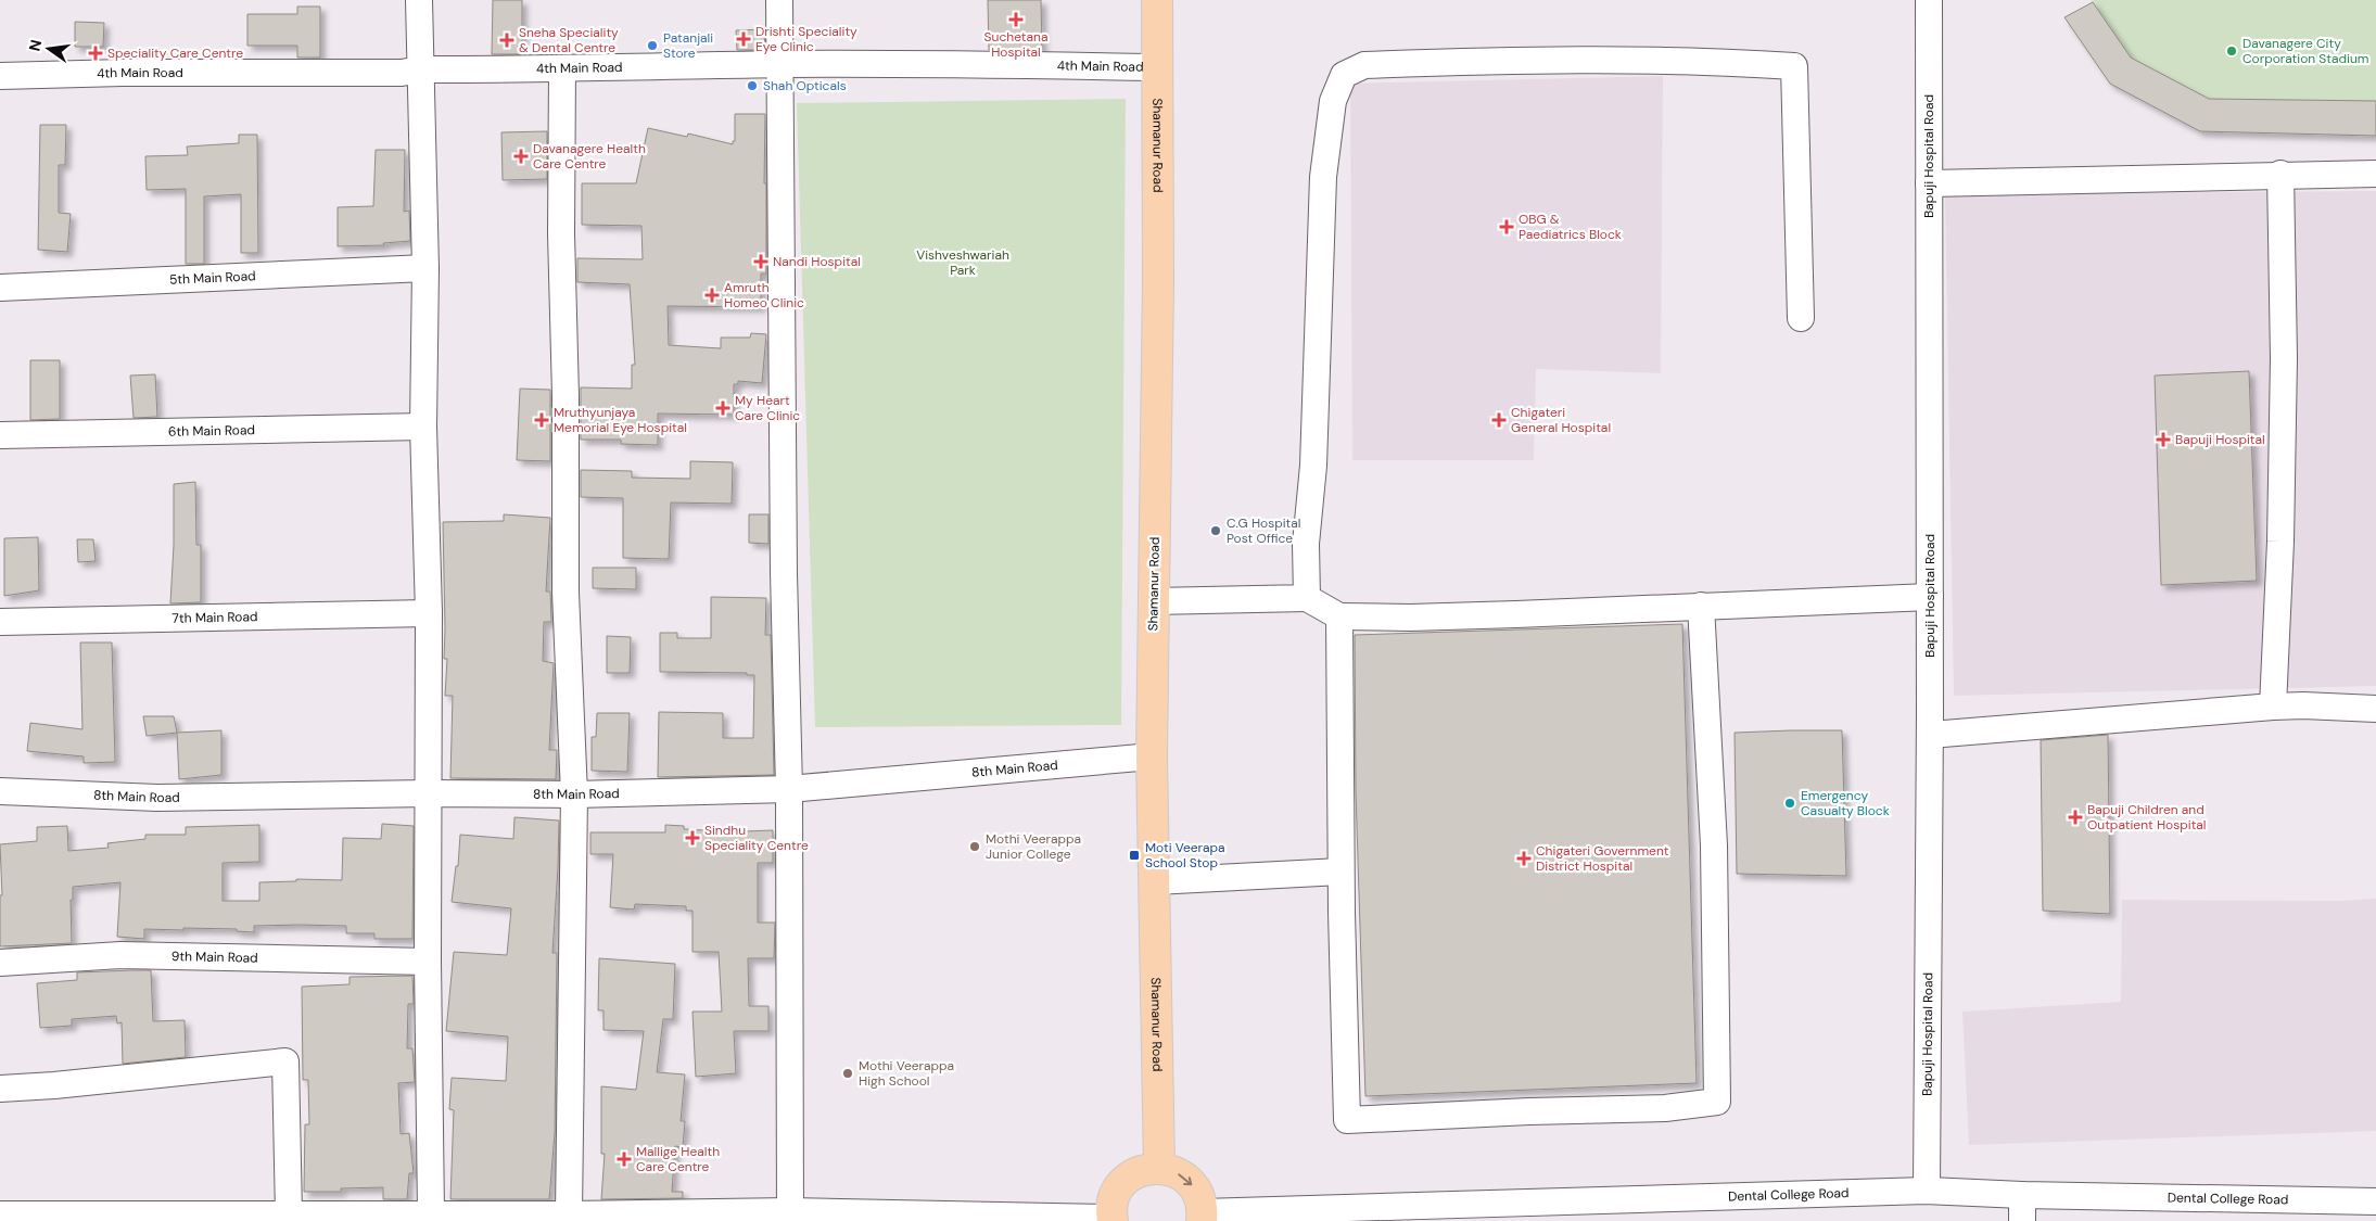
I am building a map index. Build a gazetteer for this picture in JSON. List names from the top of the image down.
{
  "streets": {
    "main road": ["Shamanur Road"],
    "street": [
      "4th Main Road",
      "Bapuji Hospital Road",
      "5th Main Road",
      "6th Main Road",
      "7th Main Road",
      "8th Main Road",
      "9th Main Road",
      "Dental College Road"
    ]
  },
  "crossings": [
    ["4th Main Road", "Shamanur Road"],
    ["Shamanur Road", "8th Main Road"],
    ["Bapuji Hospital Road", "Dental College Road"]
  ],
  "parks": ["Vishveshwariah Park"],
  "places": {
    "health": [
      "Suchetana Hospital",
      "Drishti Speciality Eye Clinic",
      "Sneha Speciality & Dental Centre",
      "Speciality Care Centre",
      "Davanagere Health Care Centre",
      "OBG & Paediatrics Block",
      "Nandi Hospital",
      "Amruth Homeo Clinic",
      "My Heart Care Clinic",
      "Mruthyunjaya Memorial Eye Hospital",
      "Chigateri General Hospital",
      "Bapuji Hospital",
      "Bapuji Children and Outpatient Hospital",
      "Sindhu Speciality Centre",
      "Chigateri Government District Hospital",
      "Mallige Health Care Centre"
    ],
    "other": [
      "Patanjali Store",
      "Davanagere City Corporation Stadium",
      "Shah Opticals",
      "C.G Hospital Post Office",
      "Emergency Casualty Block",
      "Mothi Veerappa Junior College",
      "Mothi Veerappa High School"
    ],
    "transit": ["Moti Veerapa School Stop"]
  },
  "north": "left"
}
